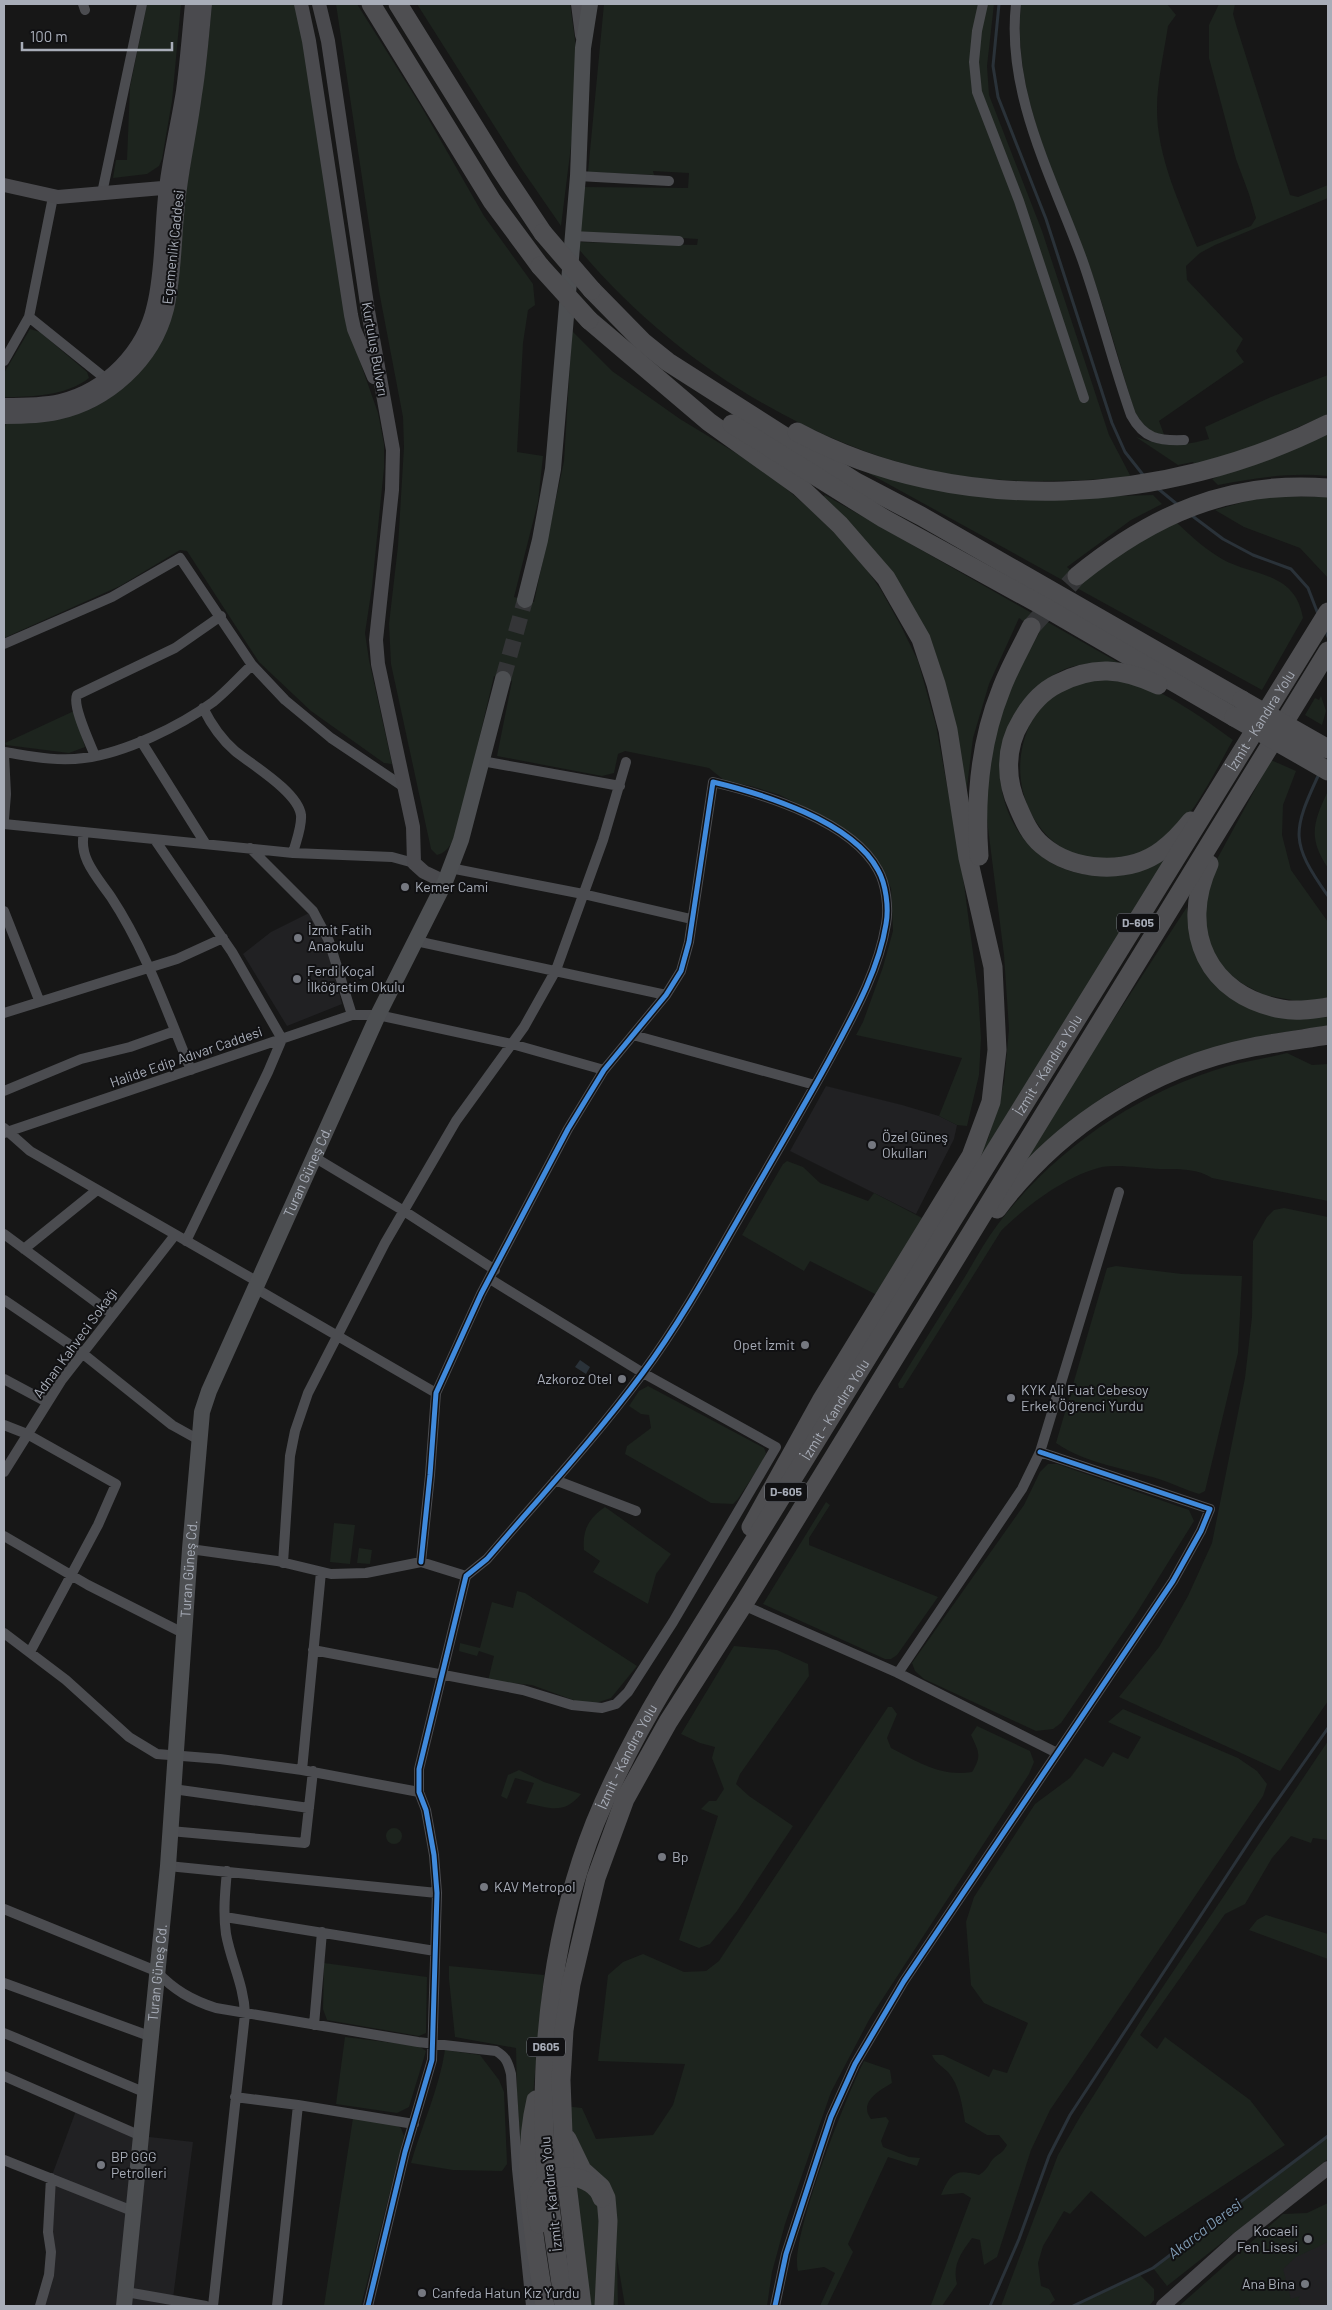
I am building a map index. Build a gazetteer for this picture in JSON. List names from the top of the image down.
{
  "streets": {
    "highway": ["İzmit - Kandıra Yolu", "D-605", "D605"],
    "main road": ["Egemenlik Caddesi", "Kurtuluş Bulvarı", "Turan Güneş Cd."],
    "street": ["Halide Edip Adıvar Caddesi", "Adnan Kahveci Sokağı"]
  },
  "crossings": [
    ["Halide Edip Adıvar Caddesi", "Turan Güneş Cd."]
  ],
  "water": ["Akarca Deresi"],
  "places": [
    "Kemer Cami",
    "İzmit Fatih Anaokulu",
    "Ferdi Koçal İlköğretim Okulu",
    "Özel Güneş Okulları",
    "Opet İzmit",
    "Azkoroz Otel",
    "KYK Ali Fuat Cebesoy Erkek Öğrenci Yurdu",
    "Bp",
    "KAV Metropol",
    "BP GGG Petrolleri",
    "Kocaeli Fen Lisesi",
    "Ana Bina",
    "Canfeda Hatun Kız Yurdu"
  ],
  "scale_bar": "100 m"
}
